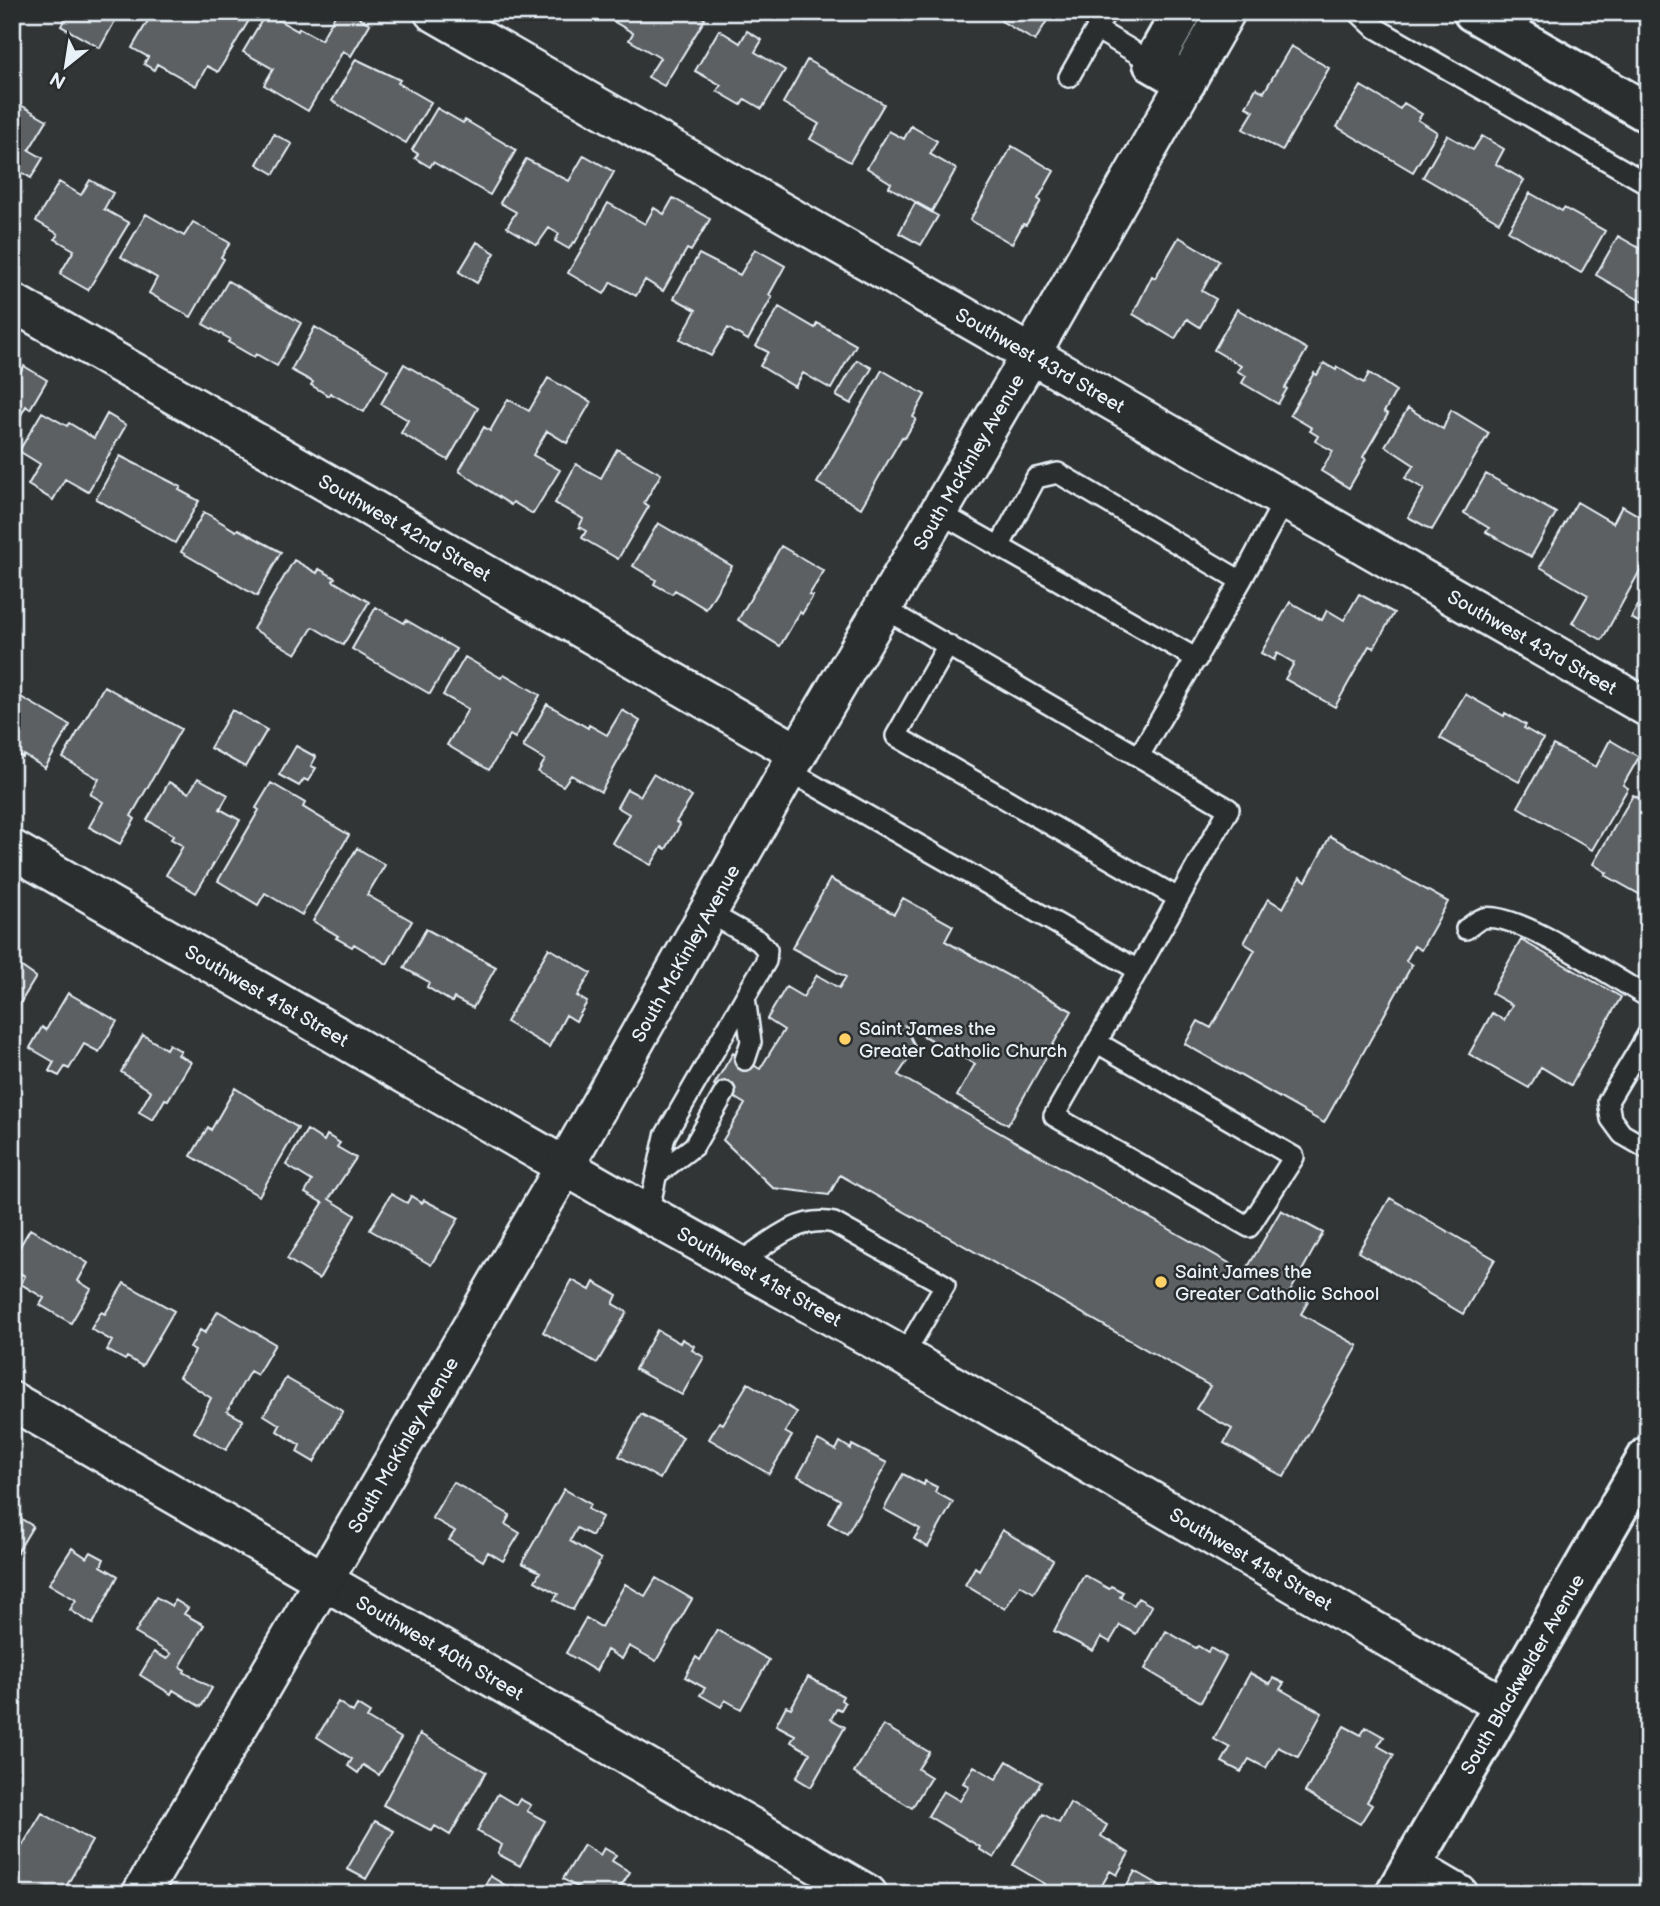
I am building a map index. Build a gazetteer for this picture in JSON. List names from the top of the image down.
{
  "streets": {
    "street": [
      "Southwest 43rd Street",
      "South McKinley Avenue",
      "Southwest 42nd Street",
      "Southwest 41st Street",
      "Southwest 40th Street",
      "South Blackwelder Avenue"
    ]
  },
  "crossings": [
    ["Southwest 43rd Street", "South McKinley Avenue"],
    ["South McKinley Avenue", "Southwest 42nd Street"],
    ["South McKinley Avenue", "Southwest 41st Street"],
    ["South McKinley Avenue", "Southwest 40th Street"],
    ["Southwest 41st Street", "South Blackwelder Avenue"]
  ],
  "places": ["Saint James the Greater Catholic Church", "Saint James the Greater Catholic School"],
  "north": "bottom left"
}
